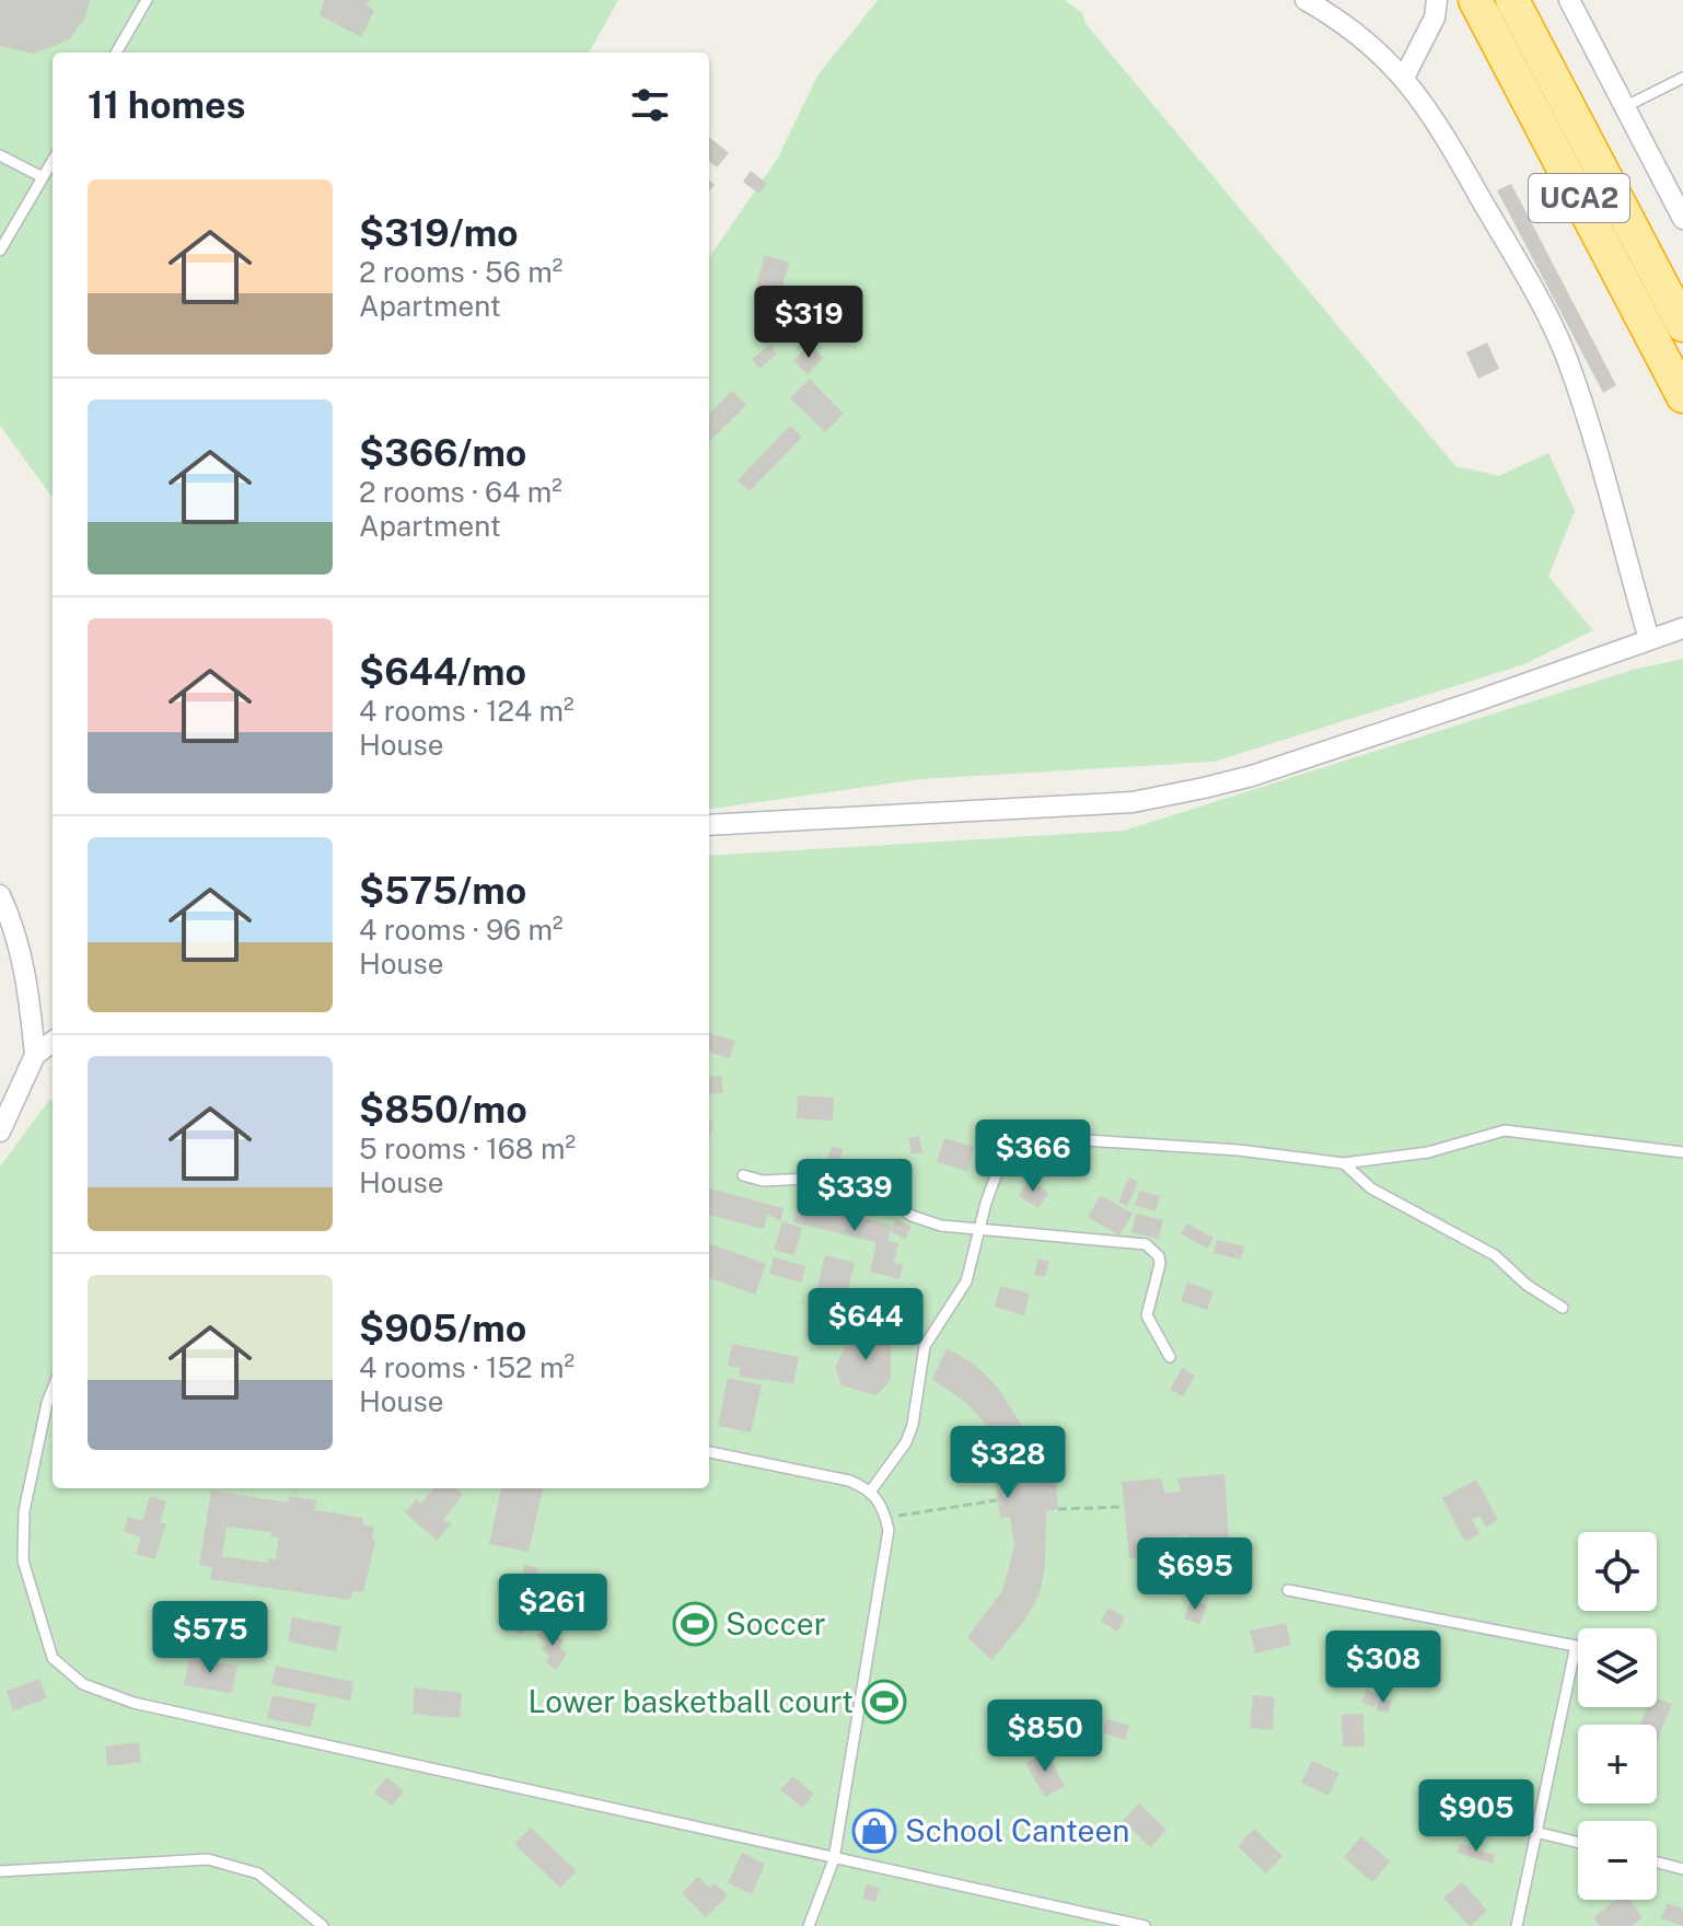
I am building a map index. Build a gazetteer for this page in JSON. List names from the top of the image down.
{
  "streets": {
    "highway": ["UCA2"]
  },
  "places": {
    "sports": ["Soccer", "Lower basketball court"],
    "shop": ["School Canteen"]
  },
  "page": {
    "heading": "11 homes",
    "list": [
      {
        "name": "$319/mo",
        "note": "2 rooms · 56 m² · Apartment"
      },
      {
        "name": "$366/mo",
        "note": "2 rooms · 64 m² · Apartment"
      },
      {
        "name": "$644/mo",
        "note": "4 rooms · 124 m² · House"
      },
      {
        "name": "$575/mo",
        "note": "4 rooms · 96 m² · House"
      },
      {
        "name": "$850/mo",
        "note": "5 rooms · 168 m² · House"
      },
      {
        "name": "$905/mo",
        "note": "4 rooms · 152 m² · House"
      }
    ],
    "price": [
      "$319",
      "$366",
      "$339",
      "$644",
      "$328",
      "$695",
      "$261",
      "$575",
      "$308",
      "$850",
      "$905"
    ],
    "map_buttons": ["+", "−"]
  }
}
